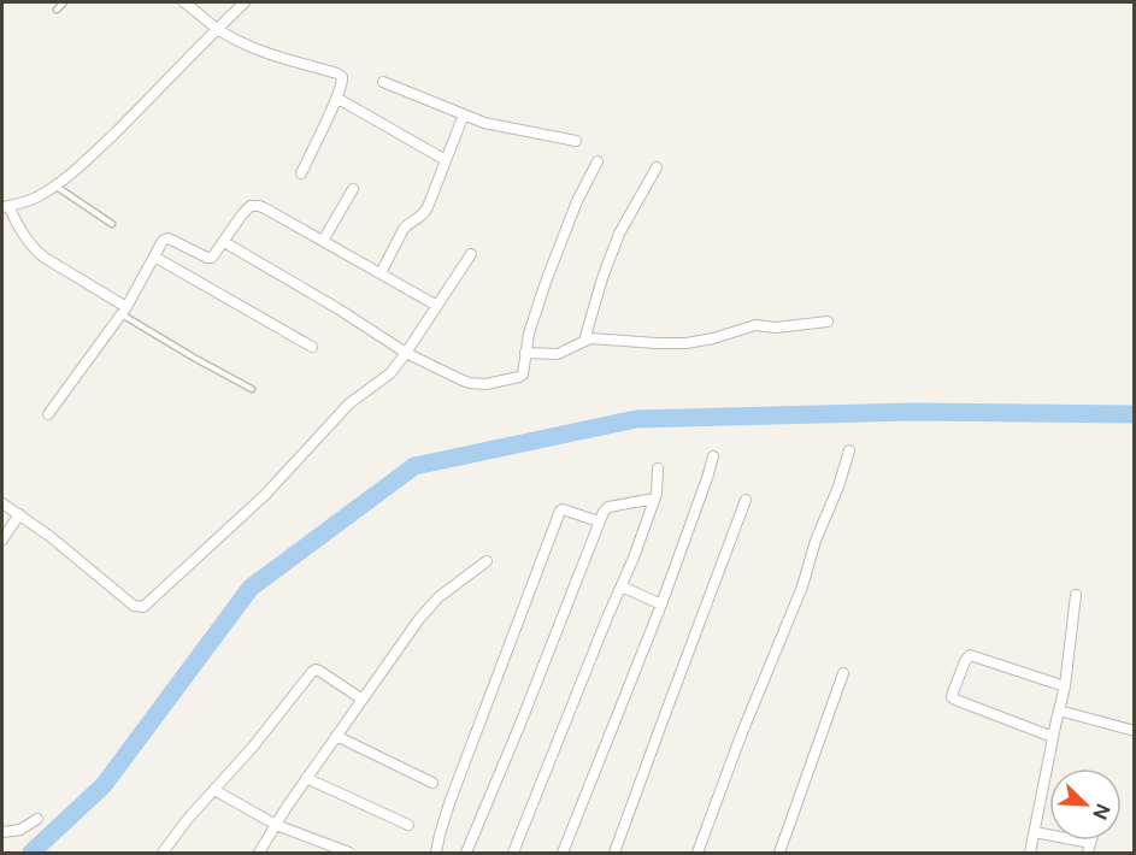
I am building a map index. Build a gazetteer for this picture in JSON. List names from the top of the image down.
{
  "north": "bottom right"
}
